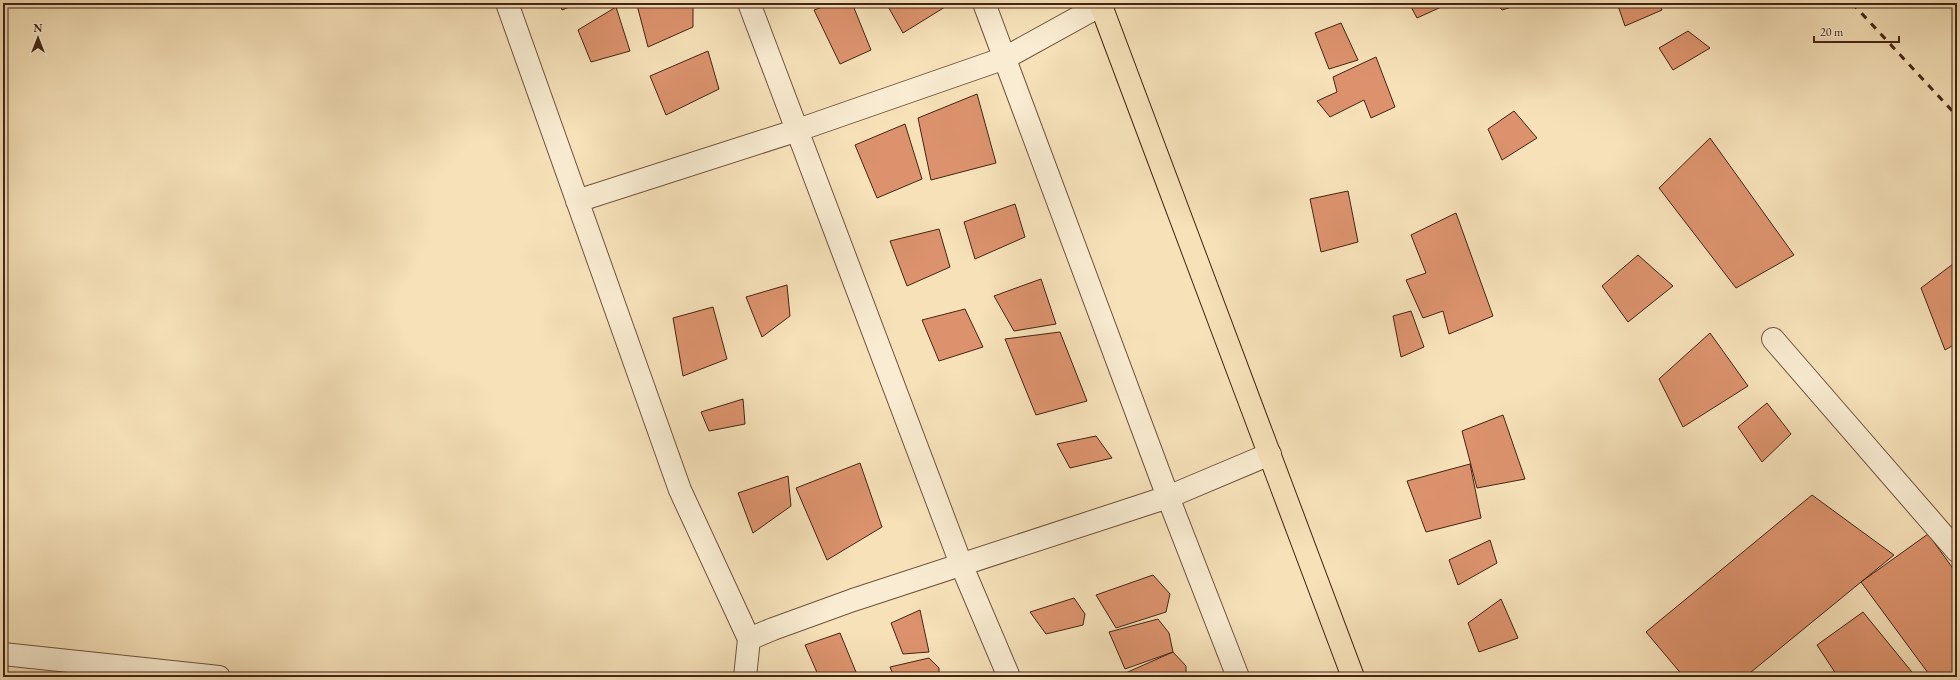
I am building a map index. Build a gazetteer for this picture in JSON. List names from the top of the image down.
{
  "scale_bar": "20 m",
  "north": "top"
}
